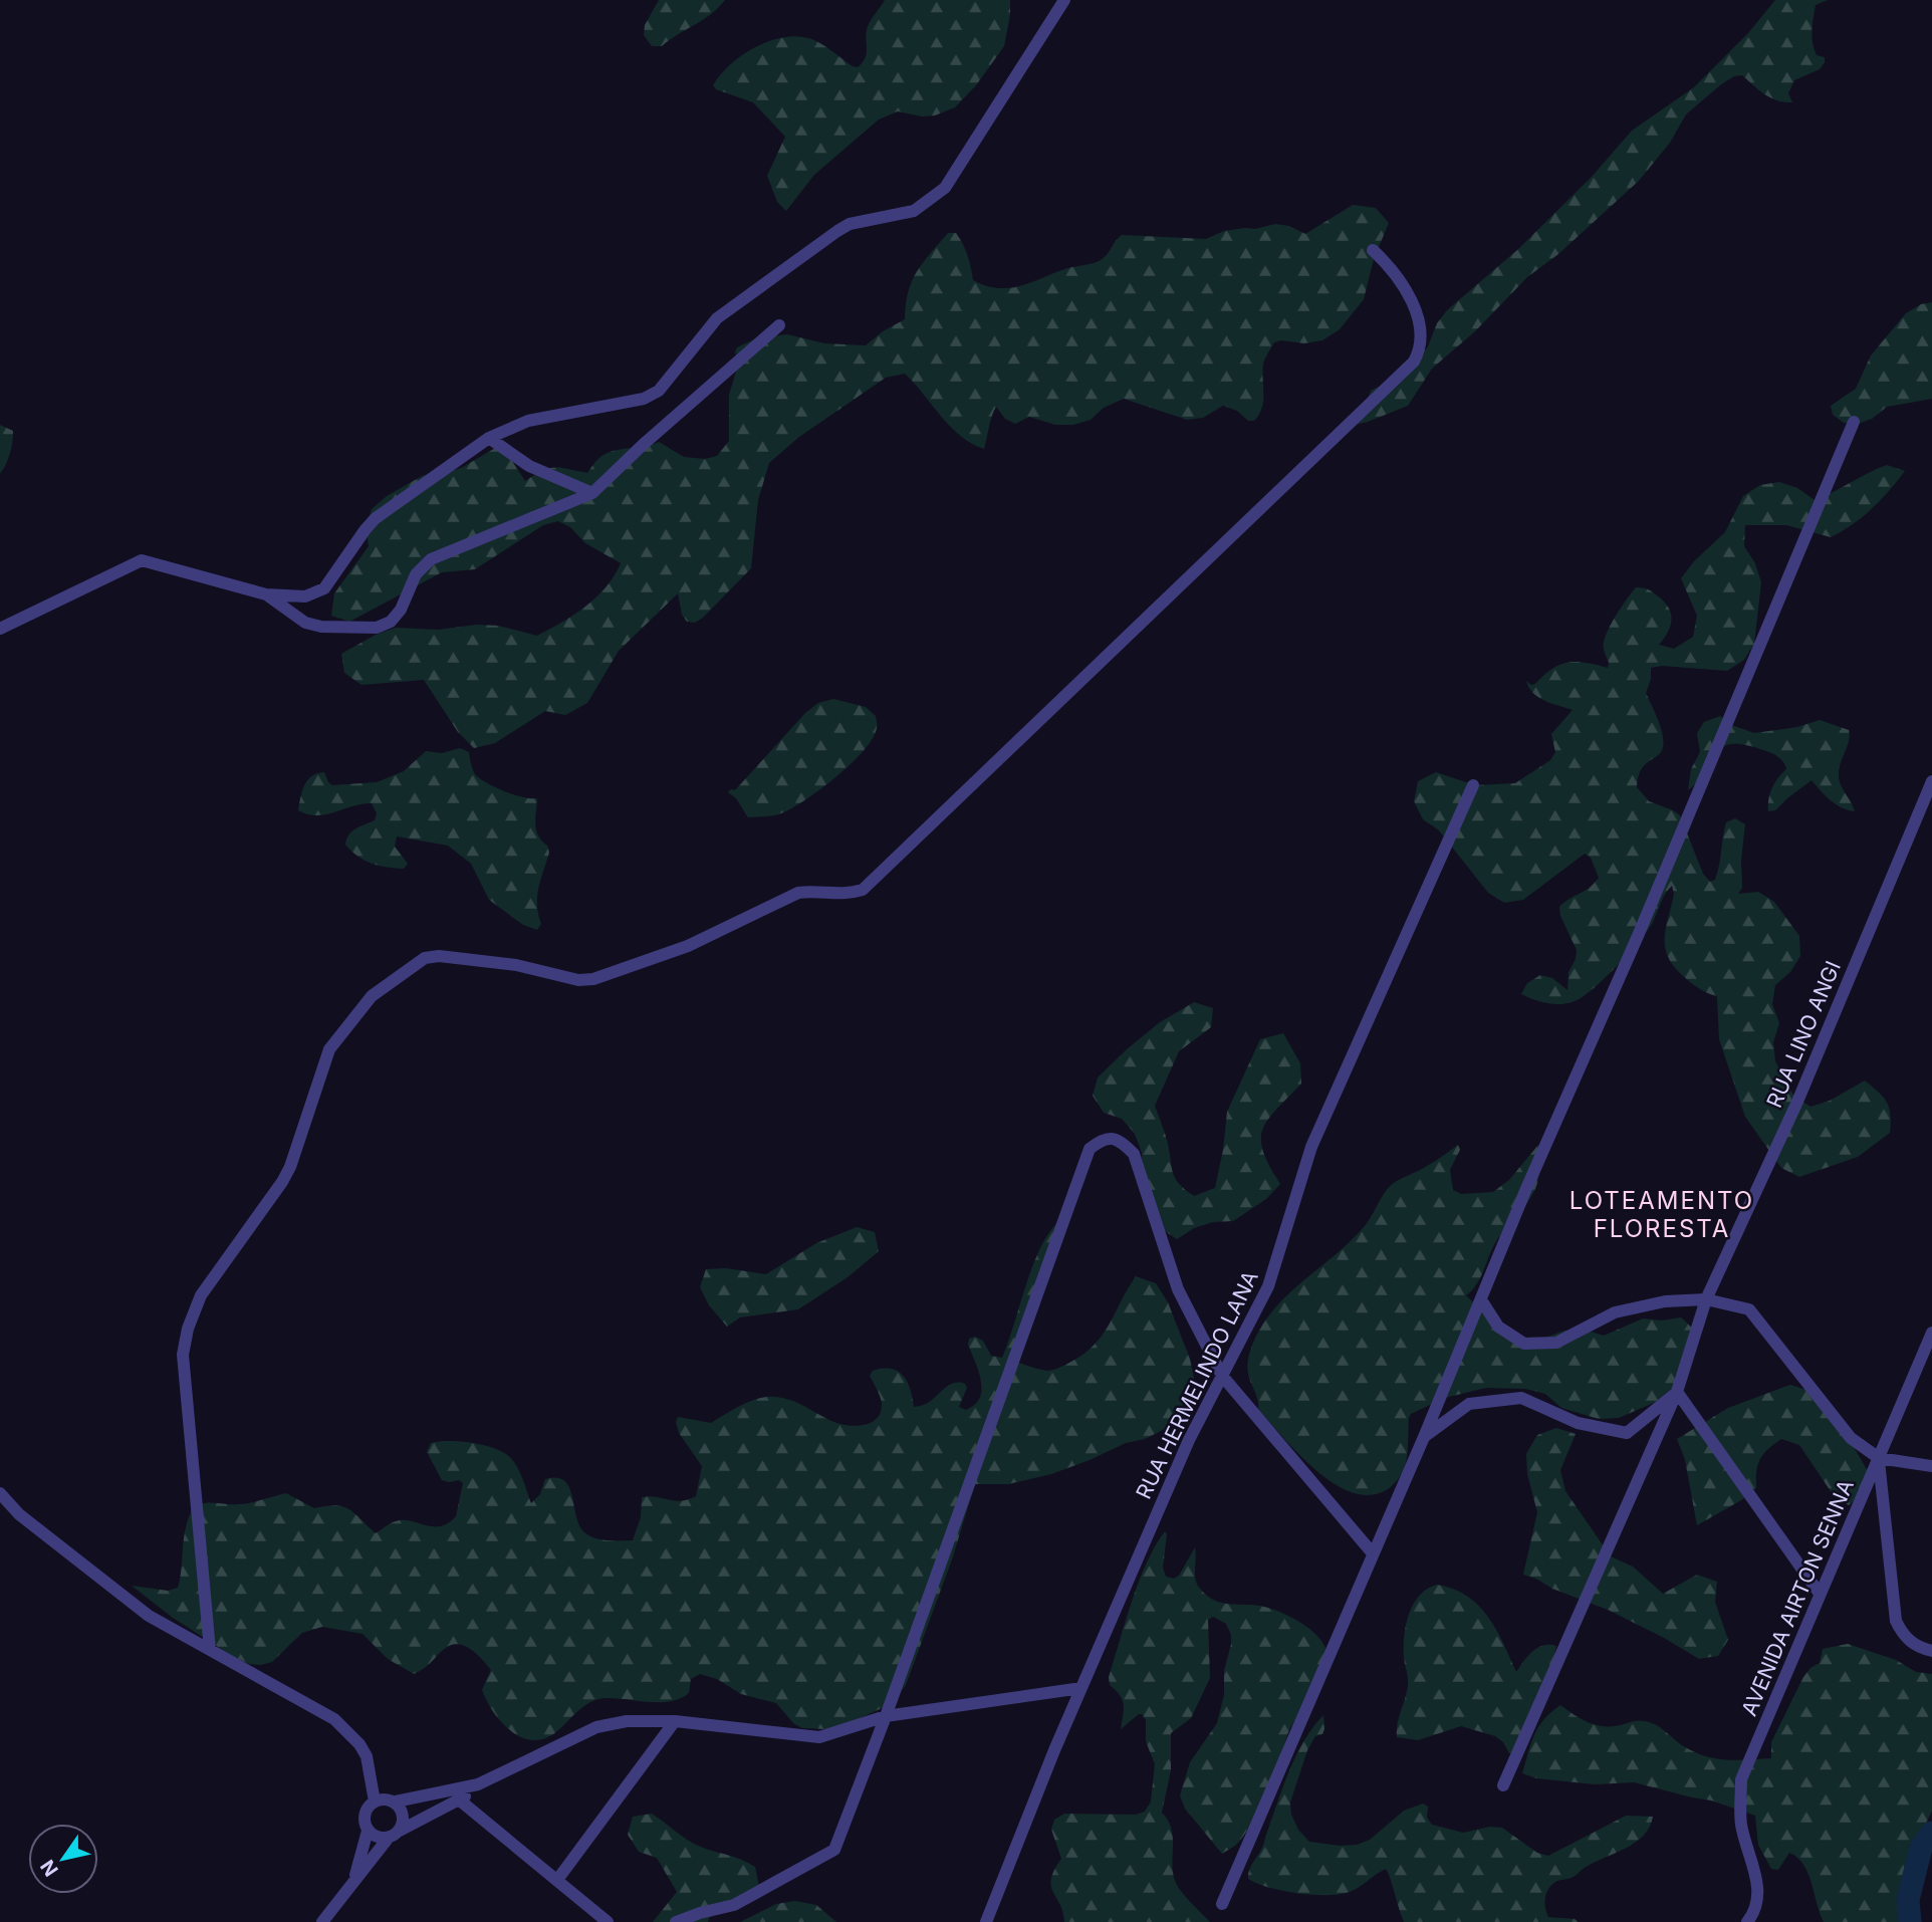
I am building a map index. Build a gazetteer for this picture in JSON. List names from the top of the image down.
{
  "streets": {
    "street": ["RUA LINO ANGI", "RUA HERMELINDO LANA", "AVENIDA AIRTON SENNA"]
  },
  "districts": ["LOTEAMENTO FLORESTA"],
  "north": "bottom left"
}
